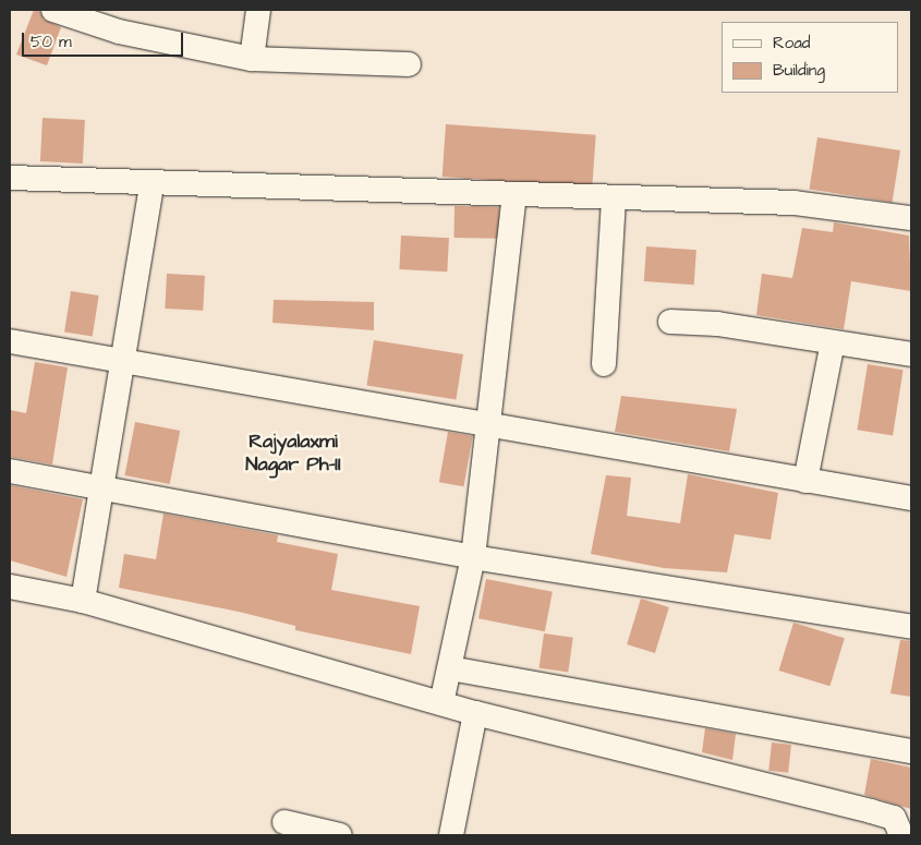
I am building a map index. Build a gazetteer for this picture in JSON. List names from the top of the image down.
{
  "districts": ["Rajyalaxmi Nagar Ph-II"],
  "legend": ["Road", "Building"],
  "scale_bar": "50 m"
}
